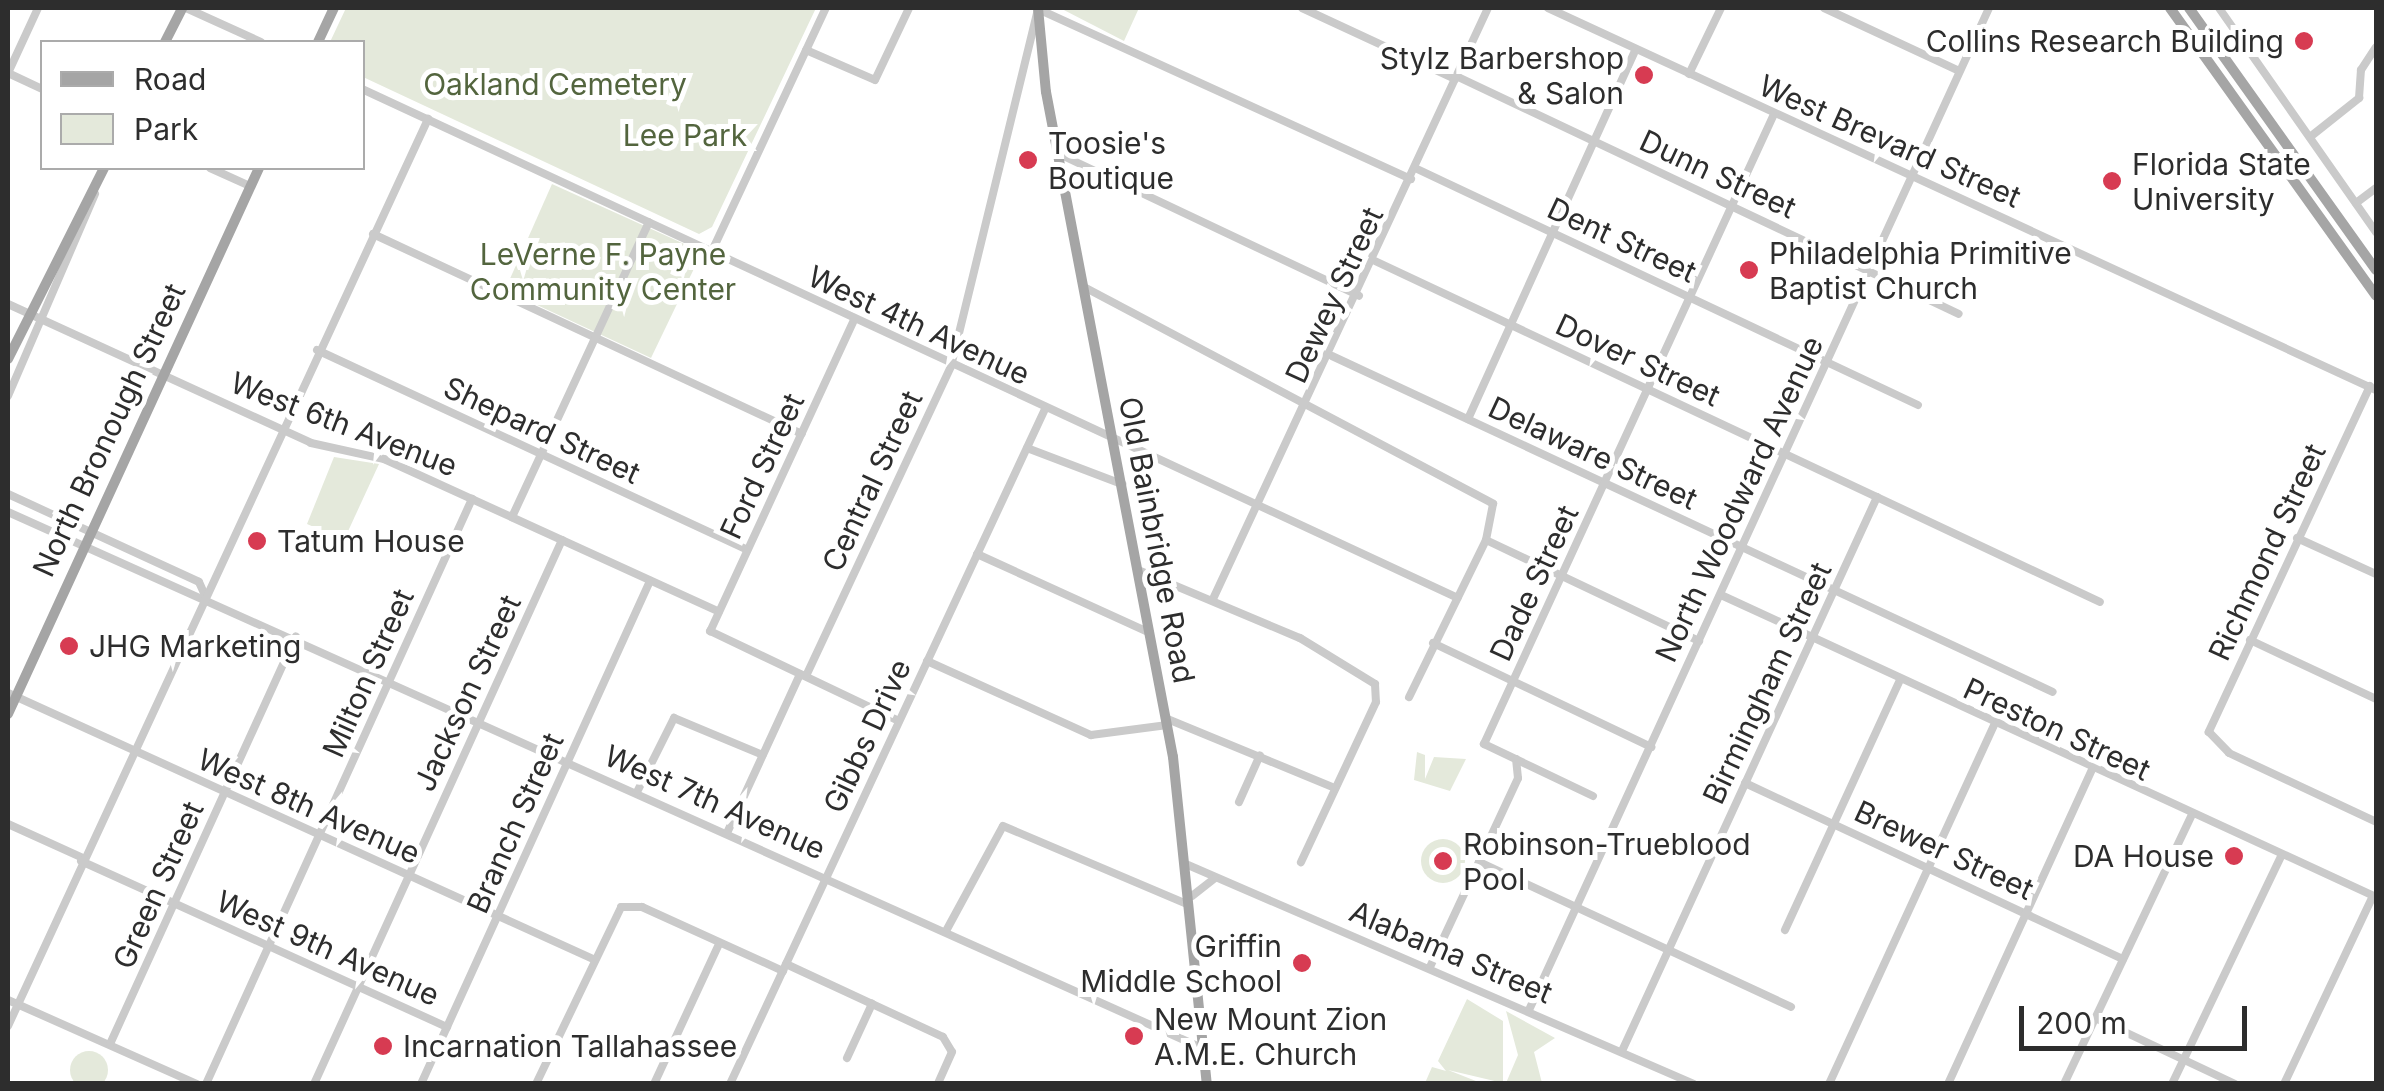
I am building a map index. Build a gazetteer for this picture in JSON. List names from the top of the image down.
{
  "streets": {
    "main road": ["North Bronough Street", "Old Bainbridge Road"],
    "street": [
      "West Brevard Street",
      "Dunn Street",
      "Dent Street",
      "Dewey Street",
      "West 4th Avenue",
      "Dover Street",
      "West 6th Avenue",
      "Shepard Street",
      "Delaware Street",
      "Ford Street",
      "Central Street",
      "North Woodward Avenue",
      "Richmond Street",
      "Dade Street",
      "Milton Street",
      "Birmingham Street",
      "Jackson Street",
      "Preston Street",
      "Gibbs Drive",
      "West 7th Avenue",
      "West 8th Avenue",
      "Branch Street",
      "Brewer Street",
      "Green Street",
      "West 9th Avenue",
      "Alabama Street"
    ]
  },
  "crossings": [
    ["West Brevard Street", "North Woodward Avenue"],
    ["West Brevard Street", "Richmond Street"],
    ["West Brevard Street", "Dade Street"],
    ["Dunn Street", "Dewey Street"],
    ["Dunn Street", "North Woodward Avenue"],
    ["Dunn Street", "Dade Street"],
    ["Dent Street", "Dewey Street"],
    ["Dent Street", "North Woodward Avenue"],
    ["Dent Street", "Dade Street"],
    ["Dewey Street", "West 4th Avenue"],
    ["Dewey Street", "Dover Street"],
    ["Dewey Street", "Delaware Street"],
    ["West 4th Avenue", "Ford Street"],
    ["West 4th Avenue", "Central Street"],
    ["West 4th Avenue", "Old Bainbridge Road"],
    ["West 4th Avenue", "Gibbs Drive"],
    ["Dover Street", "North Woodward Avenue"],
    ["Dover Street", "Dade Street"],
    ["Dover Street", "Birmingham Street"],
    ["West 6th Avenue", "North Bronough Street"],
    ["West 6th Avenue", "Ford Street"],
    ["West 6th Avenue", "Milton Street"],
    ["West 6th Avenue", "Jackson Street"],
    ["West 6th Avenue", "Branch Street"],
    ["North Bronough Street", "West 7th Avenue"],
    ["North Bronough Street", "West 8th Avenue"],
    ["Shepard Street", "Ford Street"],
    ["Delaware Street", "North Woodward Avenue"],
    ["Delaware Street", "Dade Street"],
    ["Delaware Street", "Birmingham Street"],
    ["Ford Street", "Central Street"],
    ["Central Street", "Old Bainbridge Road"],
    ["Central Street", "West 7th Avenue"],
    ["North Woodward Avenue", "Preston Street"],
    ["North Woodward Avenue", "Alabama Street"],
    ["Old Bainbridge Road", "West 7th Avenue"],
    ["Old Bainbridge Road", "Alabama Street"],
    ["Milton Street", "West 7th Avenue"],
    ["Milton Street", "West 8th Avenue"],
    ["Milton Street", "West 9th Avenue"],
    ["Birmingham Street", "Preston Street"],
    ["Birmingham Street", "Brewer Street"],
    ["Birmingham Street", "Alabama Street"],
    ["Jackson Street", "West 7th Avenue"],
    ["Jackson Street", "West 8th Avenue"],
    ["Jackson Street", "West 9th Avenue"],
    ["Gibbs Drive", "West 7th Avenue"],
    ["West 7th Avenue", "Branch Street"],
    ["West 7th Avenue", "Green Street"],
    ["West 8th Avenue", "Branch Street"],
    ["West 8th Avenue", "Green Street"],
    ["Branch Street", "West 9th Avenue"],
    ["Green Street", "West 9th Avenue"]
  ],
  "parks": ["Oakland Cemetery", "Lee Park", "LeVerne F. Payne Community Center"],
  "places": [
    "Collins Research Building",
    "Stylz Barbershop & Salon",
    "Toosie's Boutique",
    "Florida State University",
    "Philadelphia Primitive Baptist Church",
    "Tatum House",
    "JHG Marketing",
    "DA House",
    "Robinson-Trueblood Pool",
    "Griffin Middle School",
    "New Mount Zion A.M.E. Church",
    "Incarnation Tallahassee"
  ],
  "legend": ["Road", "Park"],
  "scale_bar": "200 m"
}
